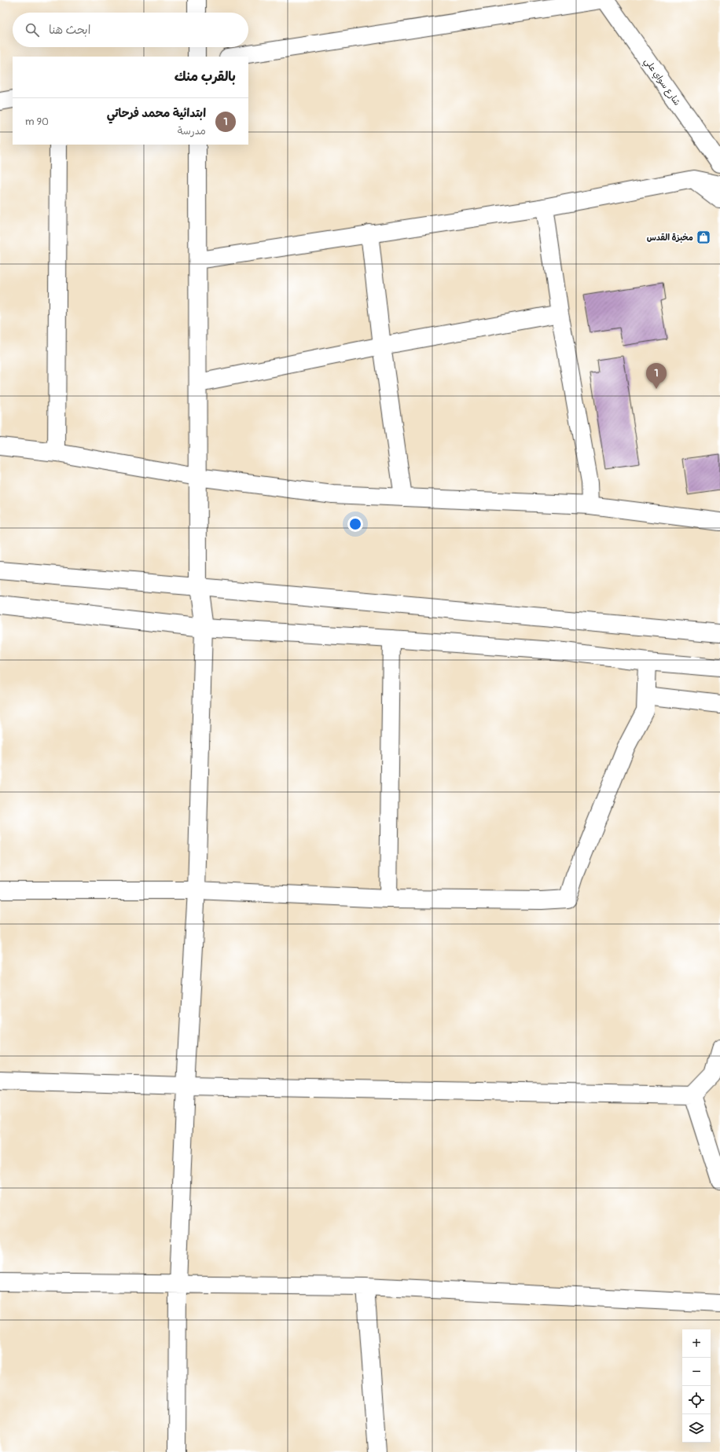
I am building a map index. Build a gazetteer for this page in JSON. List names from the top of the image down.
{
  "streets": {
    "street": ["شارع سواي علي"]
  },
  "places": {
    "shop": ["مخبزة القدس"]
  },
  "page": {
    "search": "ابحث هنا",
    "heading": "بالقرب منك",
    "list": [
      {
        "mark": "1",
        "name": "ابتدائية محمد فرحاتي",
        "note": "مدرسة",
        "value": "90 m"
      }
    ],
    "pins": "1",
    "map_buttons": ["+", "−"]
  }
}
